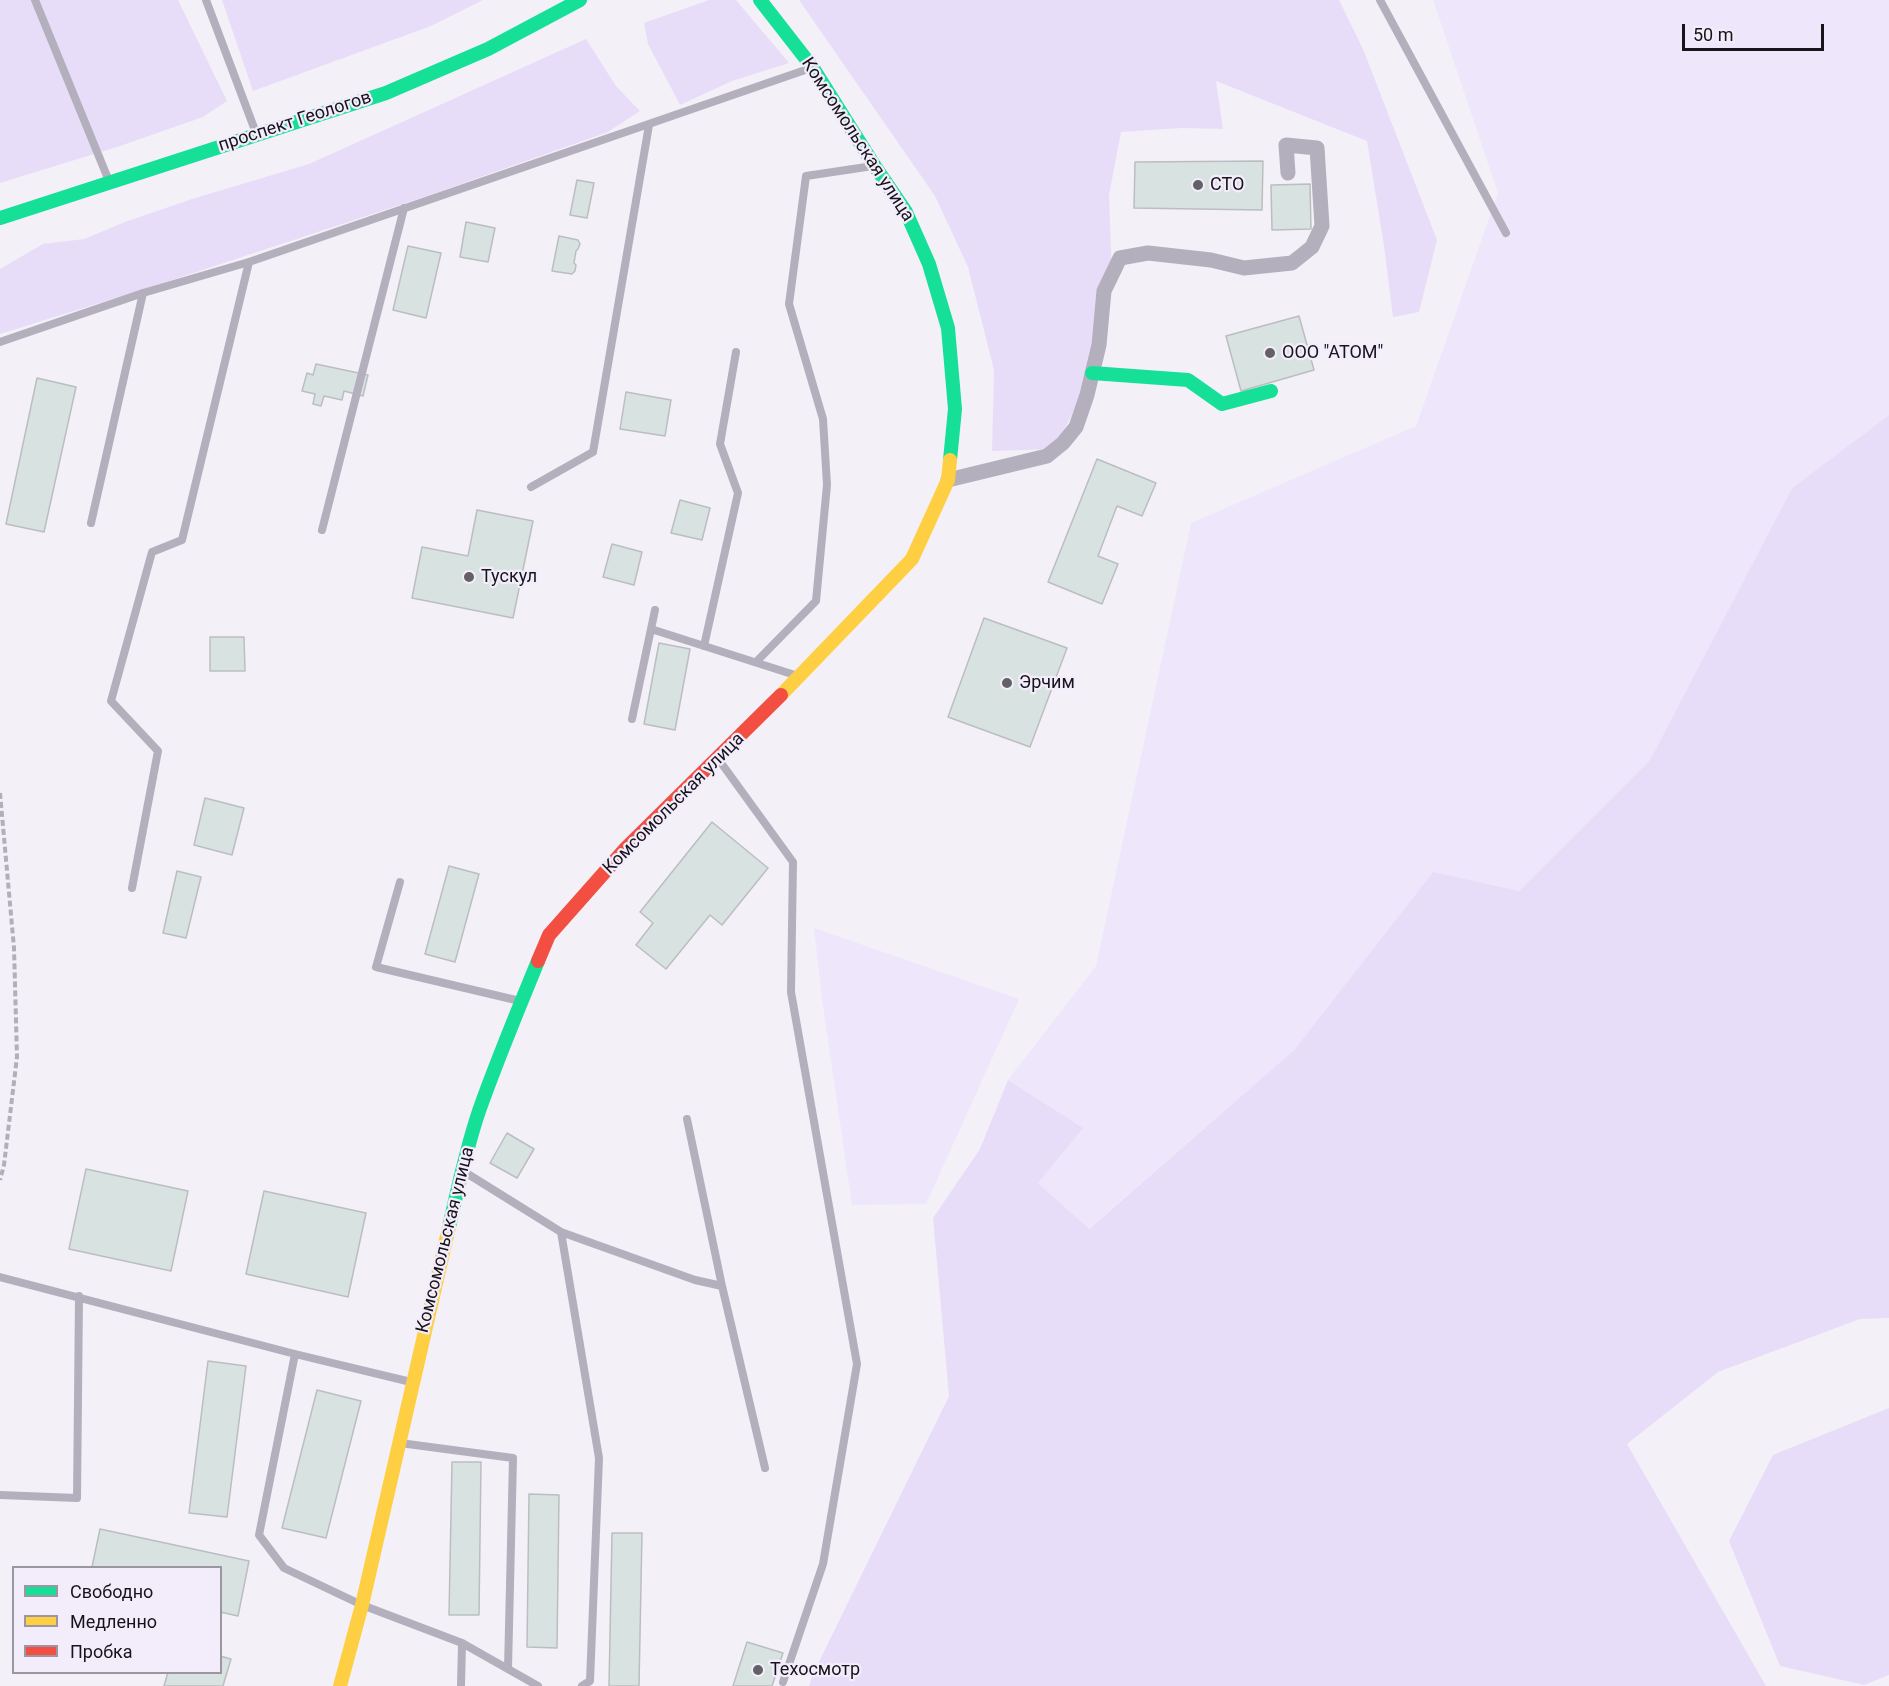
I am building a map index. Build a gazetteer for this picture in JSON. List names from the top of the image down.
{
  "streets": {
    "street": ["проспект Геологов", "Комсомольская улица"]
  },
  "places": [
    "СТО",
    "ООО \"АТОМ\"",
    "Тускул",
    "Эрчим",
    "Техосмотр"
  ],
  "legend": ["Свободно", "Медленно", "Пробка"],
  "scale_bar": "50 m"
}
